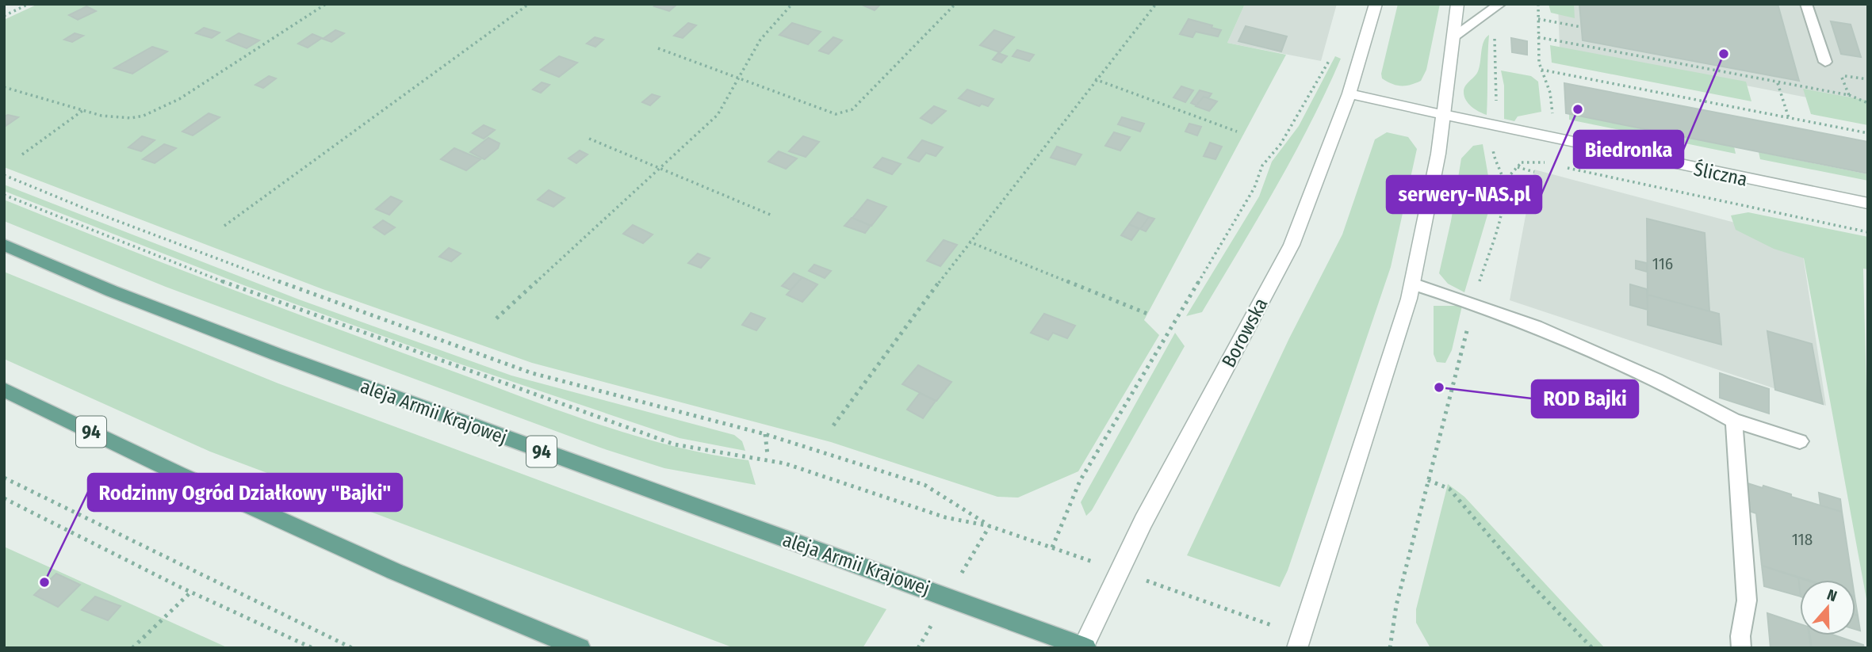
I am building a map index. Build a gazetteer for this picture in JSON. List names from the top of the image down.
{
  "streets": {
    "main road": ["aleja Armii Krajowej", "94"],
    "street": ["Śliczna", "Borowska"]
  },
  "crossings": [
    ["Śliczna", "Borowska"],
    ["Borowska", "aleja Armii Krajowej"]
  ],
  "places": [
    "Biedronka",
    "serwery-NAS.pl",
    "ROD Bajki",
    "Rodzinny Ogród Działkowy \"Bajki\""
  ],
  "house_numbers": ["116", "118"],
  "north": "top"
}
